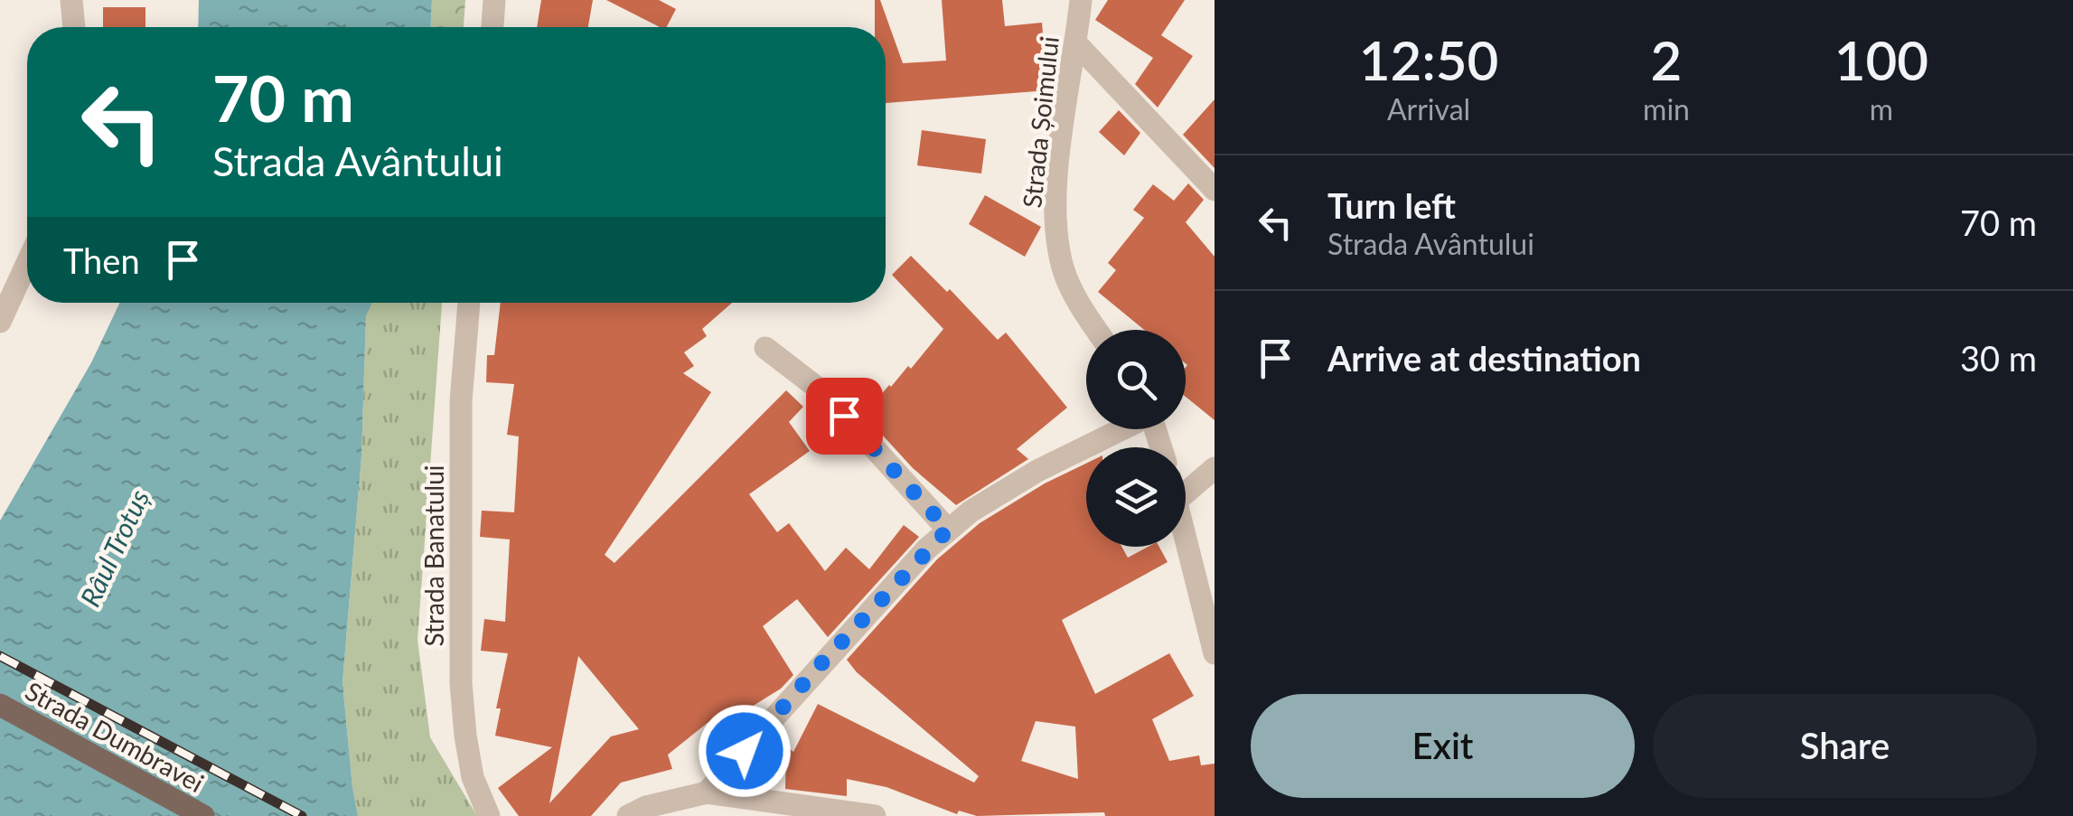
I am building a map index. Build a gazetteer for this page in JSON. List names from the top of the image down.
{
  "streets": {
    "main road": ["Strada Dumbravei"],
    "street": ["Strada Șoimului", "Strada Banatului"]
  },
  "water": ["Râul Trotuș"],
  "page": {
    "eta": [
      "12:50",
      "Arrival",
      "2",
      "min",
      "100",
      "m"
    ],
    "turn": ["70 m", "Strada Avântului"],
    "list": [
      {
        "name": "Turn left",
        "note": "Strada Avântului",
        "value": "70 m"
      },
      {
        "name": "Arrive at destination",
        "value": "30 m"
      }
    ],
    "then": "Then",
    "buttons": ["Exit", "Share"]
  }
}
